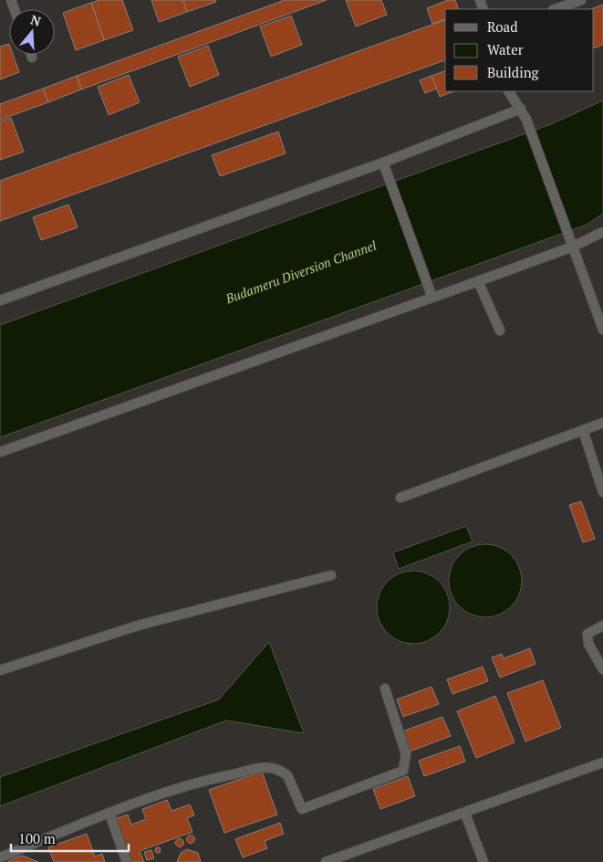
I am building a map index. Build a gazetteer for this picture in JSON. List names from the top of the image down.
{
  "water": ["Budameru Diversion Channel"],
  "legend": ["Road", "Water", "Building"],
  "scale_bar": "100 m",
  "north": "top"
}
